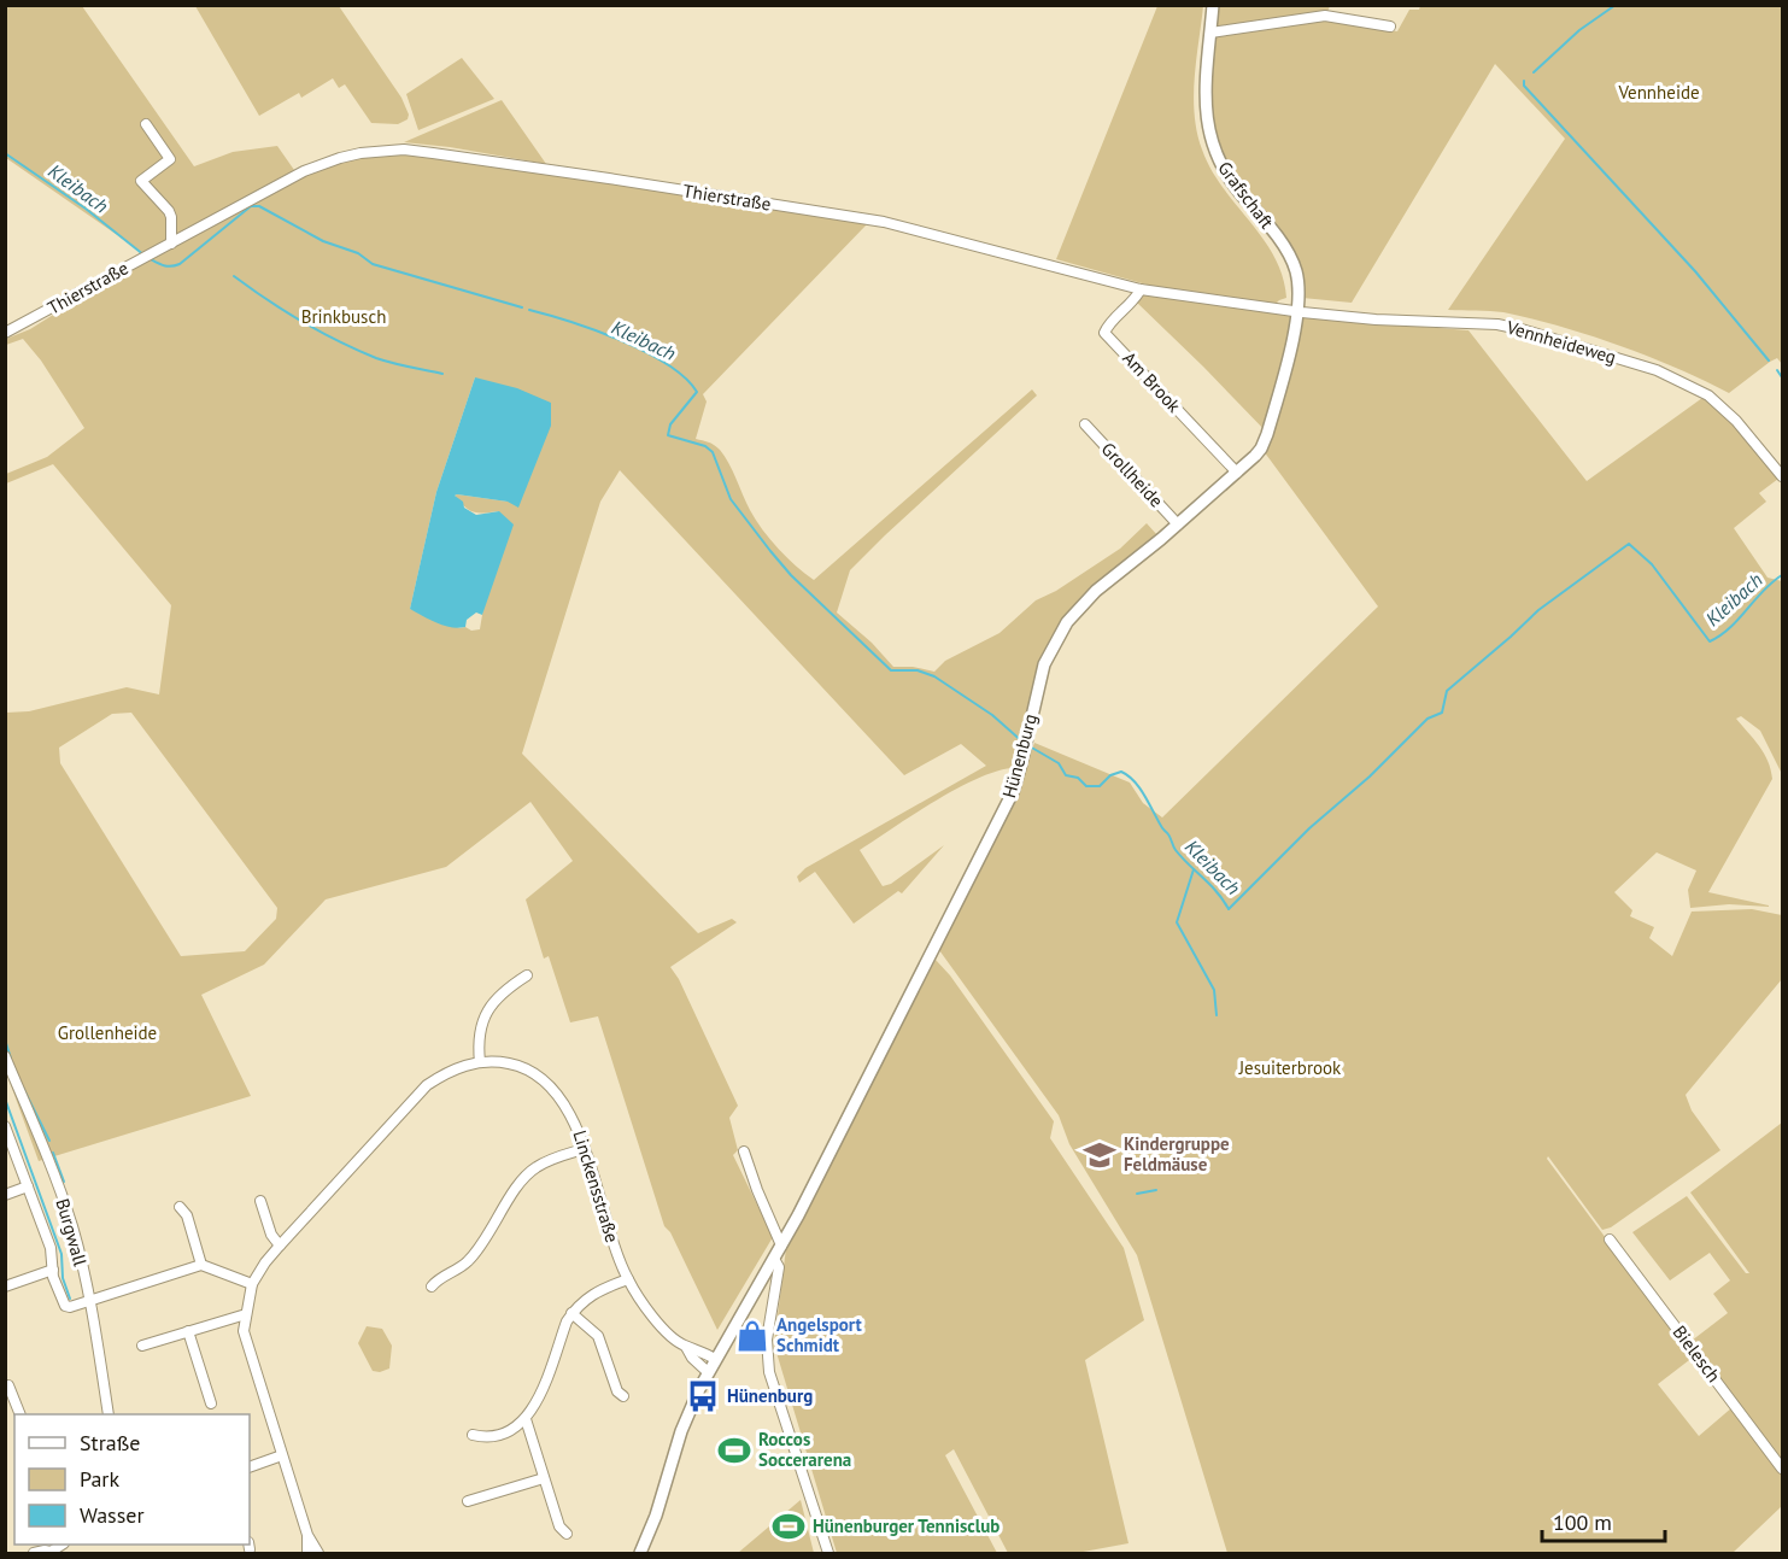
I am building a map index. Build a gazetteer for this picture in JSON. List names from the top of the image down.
{
  "streets": {
    "street": [
      "Grafschaft",
      "Thierstraße",
      "Vennheideweg",
      "Am Brook",
      "Grollheide",
      "Hünenburg",
      "Linckensstraße",
      "Burgwall",
      "Bielesch"
    ]
  },
  "crossings": [
    ["Grafschaft", "Thierstraße"],
    ["Grafschaft", "Vennheideweg"],
    ["Grafschaft", "Hünenburg"],
    ["Thierstraße", "Vennheideweg"],
    ["Thierstraße", "Am Brook"],
    ["Thierstraße", "Hünenburg"],
    ["Vennheideweg", "Hünenburg"],
    ["Am Brook", "Hünenburg"],
    ["Grollheide", "Hünenburg"],
    ["Hünenburg", "Linckensstraße"]
  ],
  "water": ["Kleibach"],
  "parks": [
    "Vennheide",
    "Brinkbusch",
    "Grollenheide",
    "Jesuiterbrook"
  ],
  "places": {
    "school or university": ["Kindergruppe Feldmäuse"],
    "shop": ["Angelsport Schmidt"],
    "bus stop": ["Hünenburg"],
    "sports": ["Roccos Soccerarena", "Hünenburger Tennisclub"]
  },
  "legend": ["Straße", "Park", "Wasser"],
  "scale_bar": "100 m"
}
